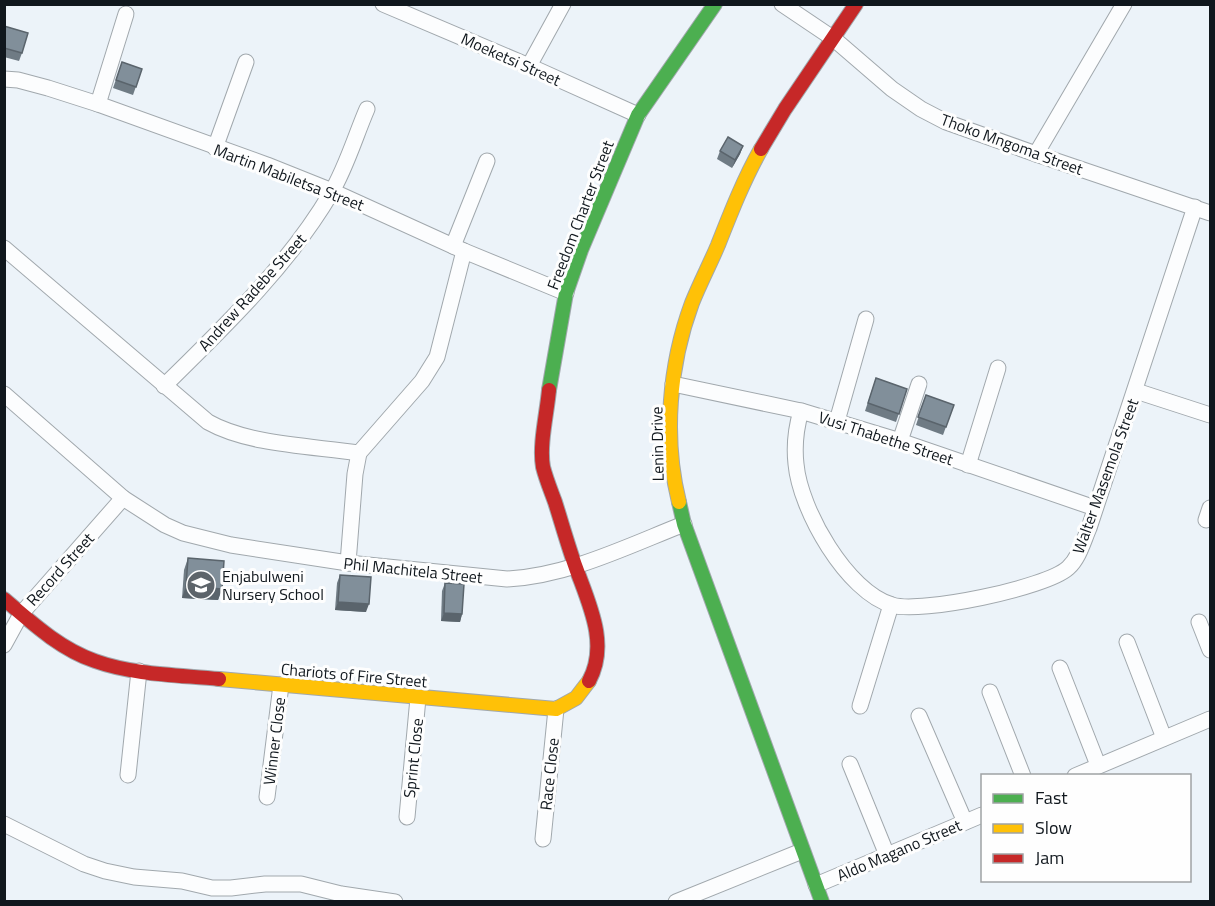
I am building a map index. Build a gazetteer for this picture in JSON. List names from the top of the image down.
{
  "streets": {
    "street": [
      "Moeketsi Street",
      "Thoko Mngoma Street",
      "Martin Mabiletsa Street",
      "Freedom Charter Street",
      "Andrew Radebe Street",
      "Vusi Thabethe Street",
      "Lenin Drive",
      "Walter Masemola Street",
      "Record Street",
      "Phil Machitela Street",
      "Chariots of Fire Street",
      "Winner Close",
      "Sprint Close",
      "Race Close",
      "Aldo Magano Street"
    ]
  },
  "crossings": [
    ["Moeketsi Street", "Freedom Charter Street"],
    ["Thoko Mngoma Street", "Lenin Drive"],
    ["Thoko Mngoma Street", "Walter Masemola Street"],
    ["Martin Mabiletsa Street", "Freedom Charter Street"],
    ["Martin Mabiletsa Street", "Andrew Radebe Street"],
    ["Freedom Charter Street", "Phil Machitela Street"],
    ["Vusi Thabethe Street", "Lenin Drive"],
    ["Vusi Thabethe Street", "Walter Masemola Street"],
    ["Lenin Drive", "Phil Machitela Street"],
    ["Lenin Drive", "Aldo Magano Street"],
    ["Record Street", "Phil Machitela Street"],
    ["Record Street", "Chariots of Fire Street"],
    ["Chariots of Fire Street", "Winner Close"],
    ["Chariots of Fire Street", "Sprint Close"],
    ["Chariots of Fire Street", "Race Close"]
  ],
  "places": {
    "school or university": ["Enjabulweni Nursery School"]
  },
  "legend": ["Fast", "Slow", "Jam"]
}
